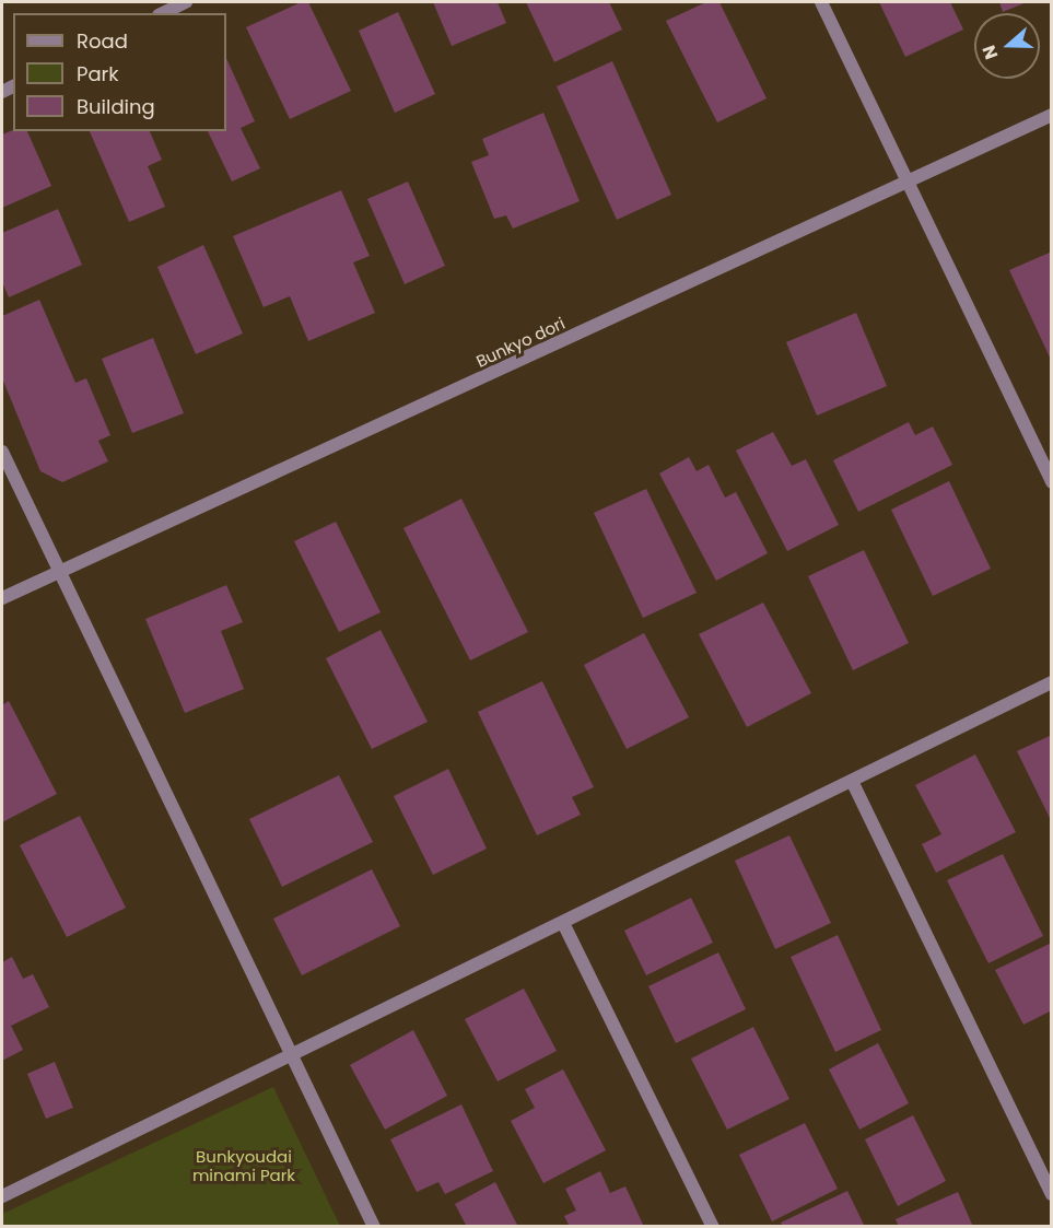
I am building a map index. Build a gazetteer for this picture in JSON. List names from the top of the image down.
{
  "streets": {
    "street": ["Bunkyo dori"]
  },
  "parks": ["Bunkyoudai minami Park"],
  "legend": ["Road", "Park", "Building"],
  "north": "left"
}
